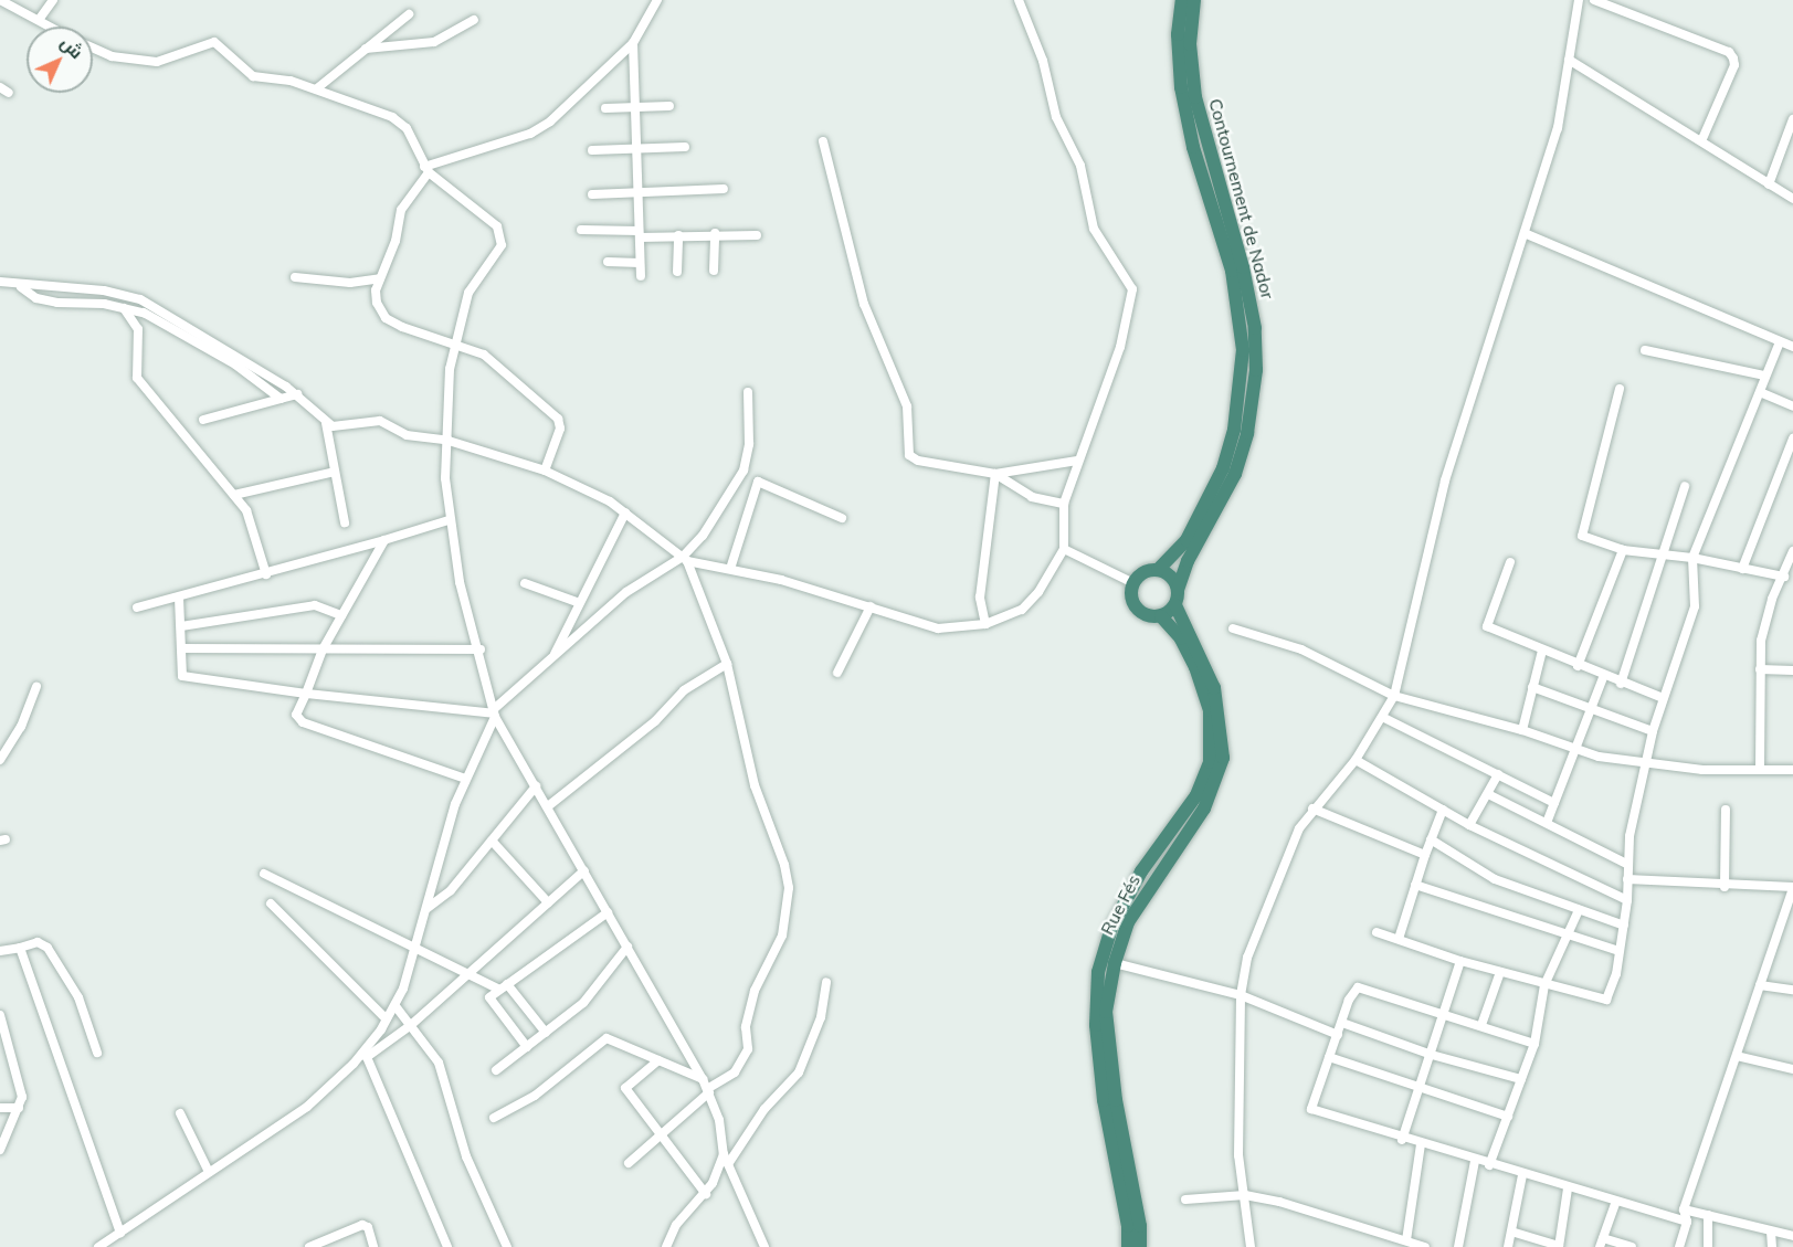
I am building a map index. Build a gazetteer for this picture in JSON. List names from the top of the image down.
{
  "streets": {
    "highway": ["Contournement de Nador", "Rue Fés"]
  },
  "crossings": [
    ["Contournement de Nador", "Rue Fés"]
  ],
  "north": "top right"
}
